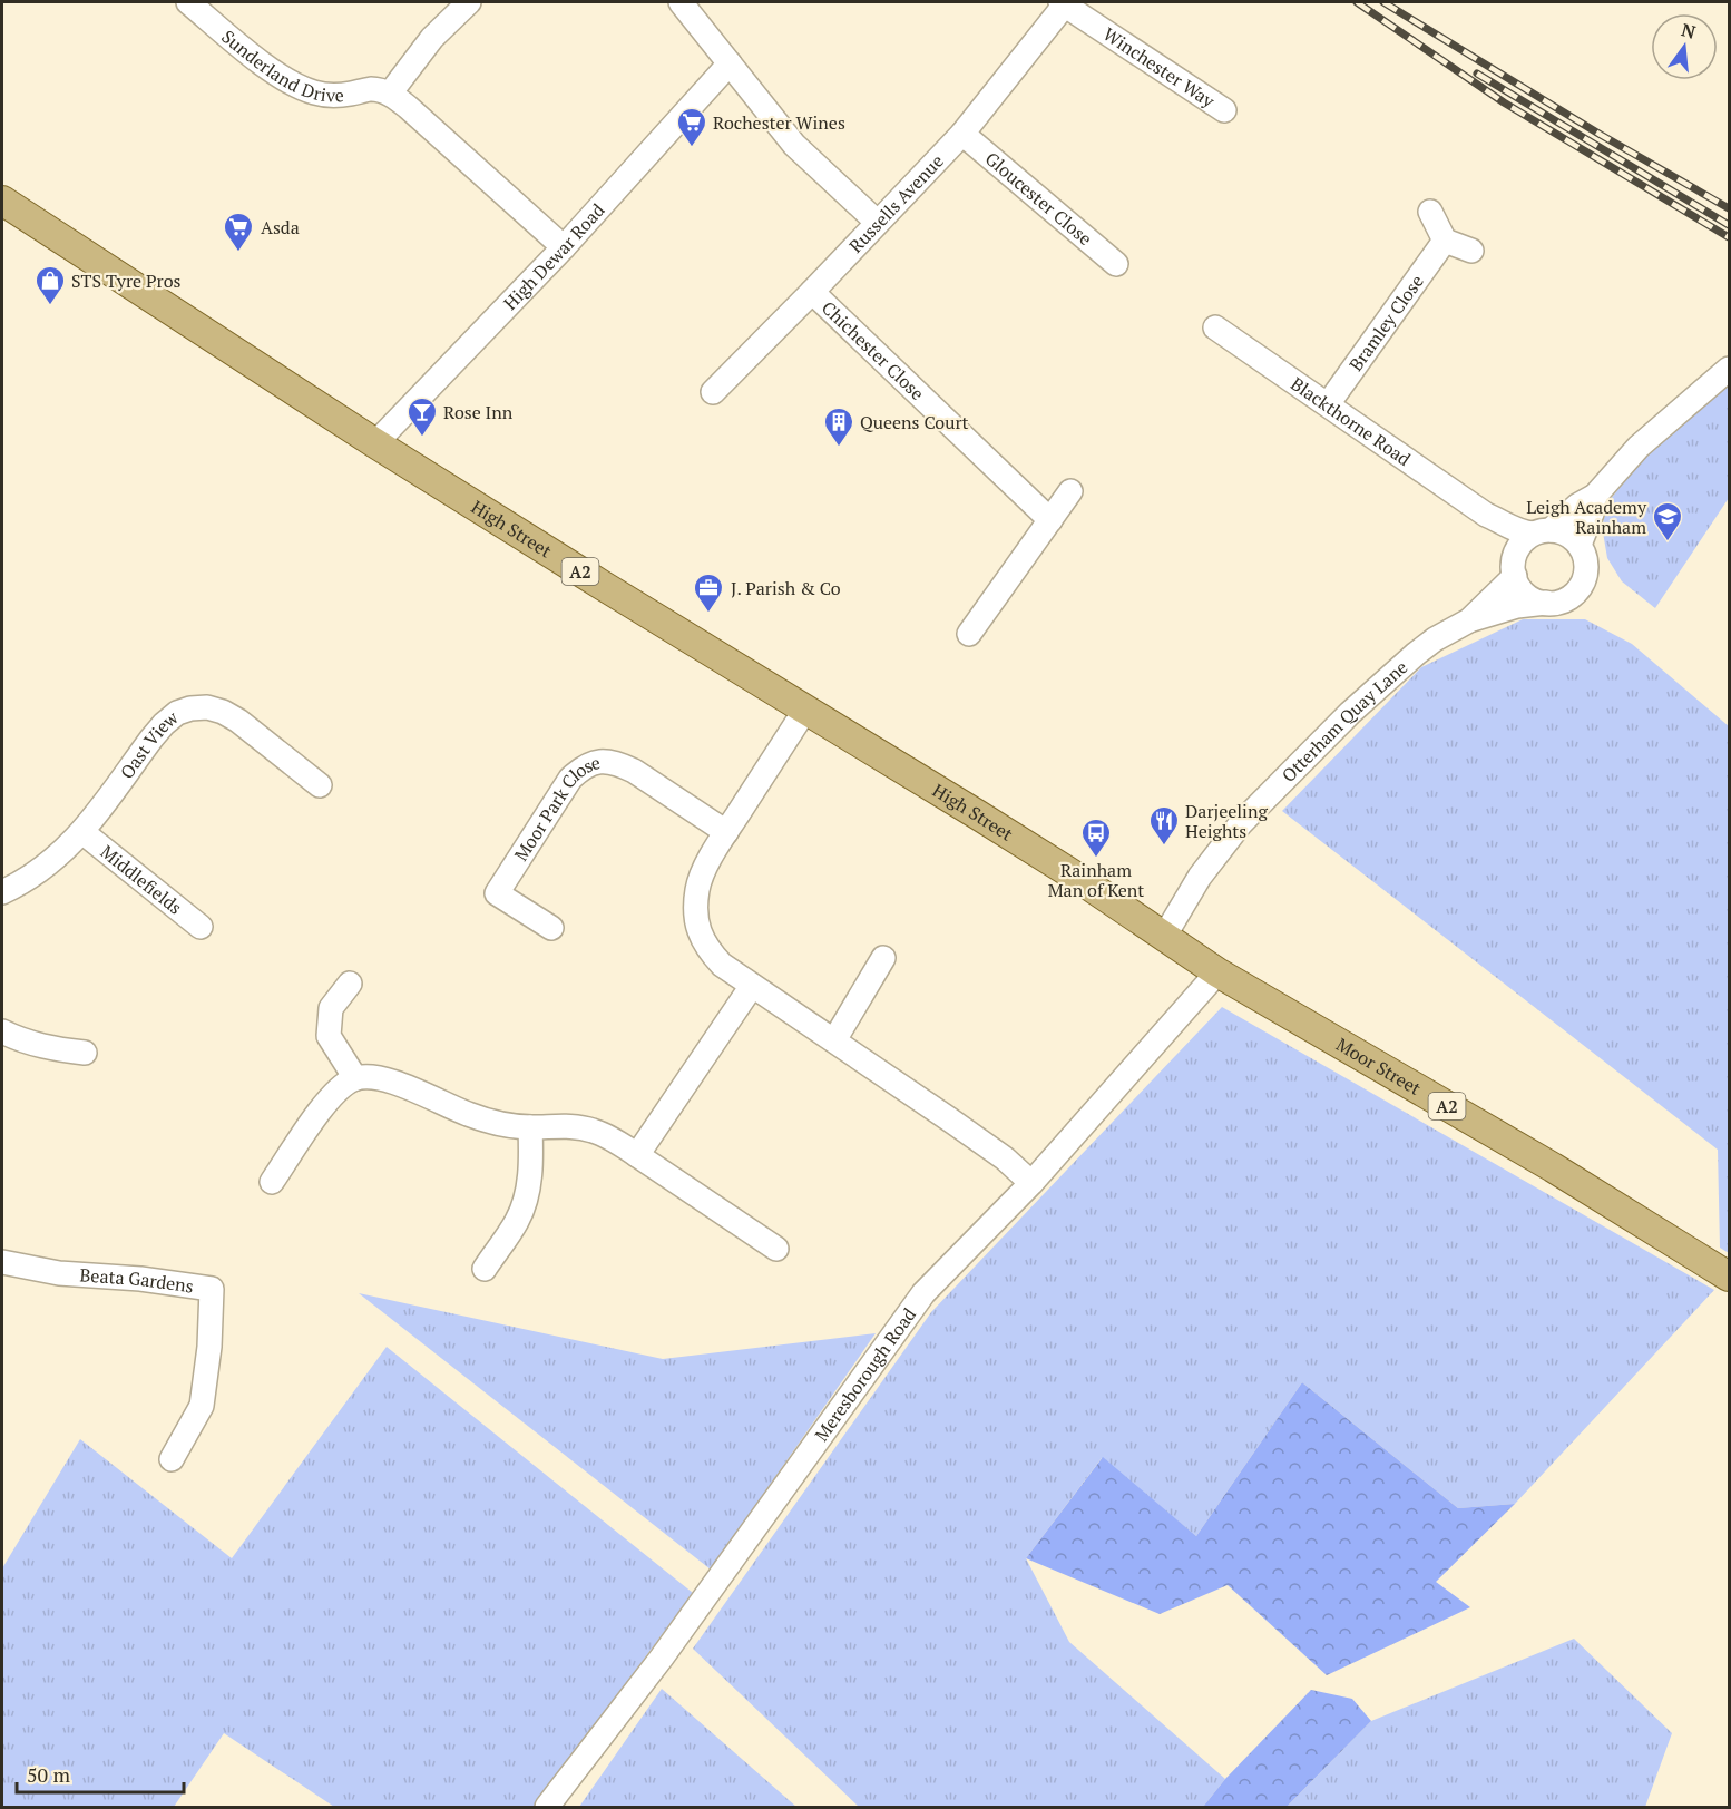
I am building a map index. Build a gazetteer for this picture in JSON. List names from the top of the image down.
{
  "streets": {
    "main road": ["High Street", "A2", "Moor Street"],
    "street": [
      "Sunderland Drive",
      "Winchester Way",
      "Gloucester Close",
      "Russells Avenue",
      "High Dewar Road",
      "Bramley Close",
      "Chichester Close",
      "Blackthorne Road",
      "Otterham Quay Lane",
      "Oast View",
      "Moor Park Close",
      "Middlefields",
      "Beata Gardens",
      "Meresborough Road"
    ]
  },
  "crossings": [
    ["Winchester Way", "Russells Avenue"],
    ["Gloucester Close", "Russells Avenue"],
    ["Russells Avenue", "Chichester Close"],
    ["High Dewar Road", "High Street"],
    ["Bramley Close", "Blackthorne Road"],
    ["Blackthorne Road", "Otterham Quay Lane"],
    ["High Street", "Otterham Quay Lane"],
    ["High Street", "Moor Street"],
    ["Otterham Quay Lane", "Moor Street"],
    ["Oast View", "Middlefields"],
    ["Moor Street", "Meresborough Road"]
  ],
  "places": {
    "supermarket": ["Rochester Wines", "Asda"],
    "shop": ["STS Tyre Pros"],
    "bar": ["Rose Inn"],
    "building": ["Queens Court"],
    "school or university": ["Leigh Academy Rainham"],
    "office": ["J. Parish & Co"],
    "restaurant": ["Darjeeling Heights"],
    "bus stop": ["Rainham Man of Kent"]
  },
  "scale_bar": "50 m",
  "north": "top"
}
